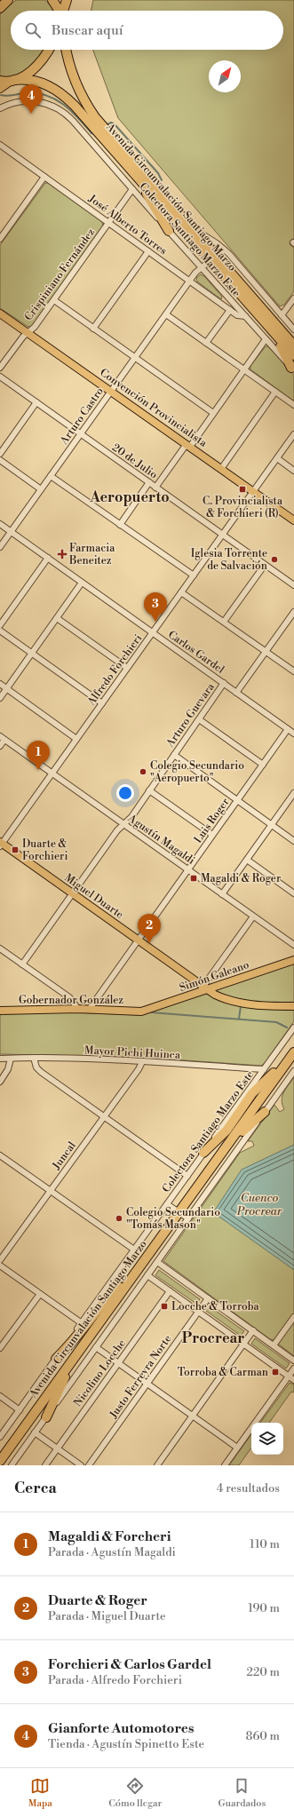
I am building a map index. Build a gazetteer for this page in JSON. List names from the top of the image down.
{
  "streets": {
    "highway": ["Avenida Circunvalación Santiago Marzo"],
    "main road": [
      "Convención Provincialista",
      "Miguel Duarte",
      "Simón Galeano",
      "Gobernador González"
    ],
    "street": [
      "José Alberto Torres",
      "Colectora Santiago Marzo Este",
      "Crispiniano Fernández",
      "Arturo Castro",
      "20 de Julio",
      "Carlos Gardel",
      "Alfredo Forchieri",
      "Arturo Guevara",
      "Luis Roger",
      "Agustín Magaldi",
      "Mayor Pichi Huinca",
      "Juncal",
      "Nicolino Locche",
      "Justo Ferreyra Norte"
    ]
  },
  "crossings": [
    ["Avenida Circunvalación Santiago Marzo", "Colectora Santiago Marzo Este"],
    ["Avenida Circunvalación Santiago Marzo", "Arturo Castro"],
    ["José Alberto Torres", "Colectora Santiago Marzo Este"],
    ["José Alberto Torres", "Crispiniano Fernández"],
    ["José Alberto Torres", "Arturo Castro"],
    ["Colectora Santiago Marzo Este", "Crispiniano Fernández"],
    ["Colectora Santiago Marzo Este", "Arturo Castro"],
    ["Colectora Santiago Marzo Este", "Mayor Pichi Huinca"],
    ["Crispiniano Fernández", "Convención Provincialista"],
    ["Convención Provincialista", "Arturo Castro"],
    ["Convención Provincialista", "Alfredo Forchieri"],
    ["Arturo Castro", "20 de Julio"],
    ["Arturo Castro", "Carlos Gardel"],
    ["20 de Julio", "Alfredo Forchieri"],
    ["Carlos Gardel", "Alfredo Forchieri"],
    ["Carlos Gardel", "Arturo Guevara"],
    ["Carlos Gardel", "Luis Roger"],
    ["Alfredo Forchieri", "Agustín Magaldi"],
    ["Alfredo Forchieri", "Miguel Duarte"],
    ["Arturo Guevara", "Agustín Magaldi"],
    ["Arturo Guevara", "Miguel Duarte"],
    ["Luis Roger", "Agustín Magaldi"],
    ["Luis Roger", "Miguel Duarte"],
    ["Luis Roger", "Gobernador González"],
    ["Miguel Duarte", "Simón Galeano"],
    ["Simón Galeano", "Gobernador González"],
    ["Mayor Pichi Huinca", "Juncal"]
  ],
  "districts": ["Aeropuerto", "Procrear"],
  "water": ["Cuenco Procrear"],
  "places": {
    "transit": [
      "C. Provincialista & Forchieri (R)",
      "Duarte & Forchieri",
      "Magaldi & Roger",
      "Locche & Torroba",
      "Torroba & Carman"
    ],
    "health": ["Farmacia Beneitez"],
    "other": ["Iglesia Torrente de Salvación", "Colegio Secundario \"Aeropuerto\"", "Colegio Secundario \"Tomás Mason\""]
  },
  "north": "top right",
  "page": {
    "search": "Buscar aquí",
    "pins": [
      "4",
      "3",
      "1",
      "2"
    ],
    "heading": ["Cerca", "4 resultados"],
    "list": [
      {
        "mark": "1",
        "name": "Magaldi & Forcheri",
        "note": "Parada · Agustín Magaldi",
        "value": "110 m"
      },
      {
        "mark": "2",
        "name": "Duarte & Roger",
        "note": "Parada · Miguel Duarte",
        "value": "190 m"
      },
      {
        "mark": "3",
        "name": "Forchieri & Carlos Gardel",
        "note": "Parada · Alfredo Forchieri",
        "value": "220 m"
      },
      {
        "mark": "4",
        "name": "Gianforte Automotores",
        "note": "Tienda · Agustín Spinetto Este",
        "value": "860 m"
      }
    ],
    "nav": ["Mapa", "Cómo llegar", "Guardados"]
  }
}
